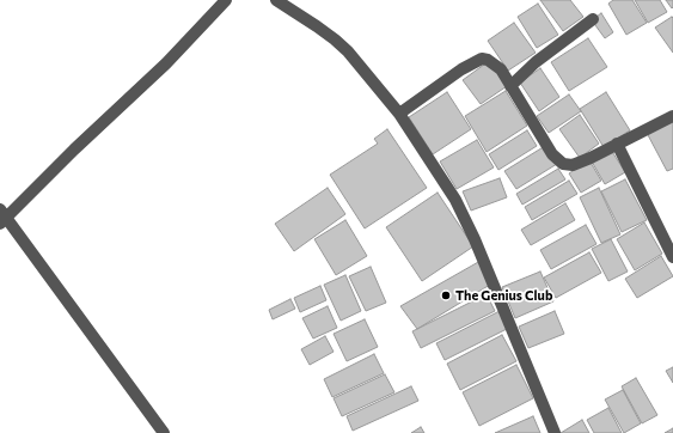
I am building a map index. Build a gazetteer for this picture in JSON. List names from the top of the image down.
{
  "places": ["The Genius Club"]
}
